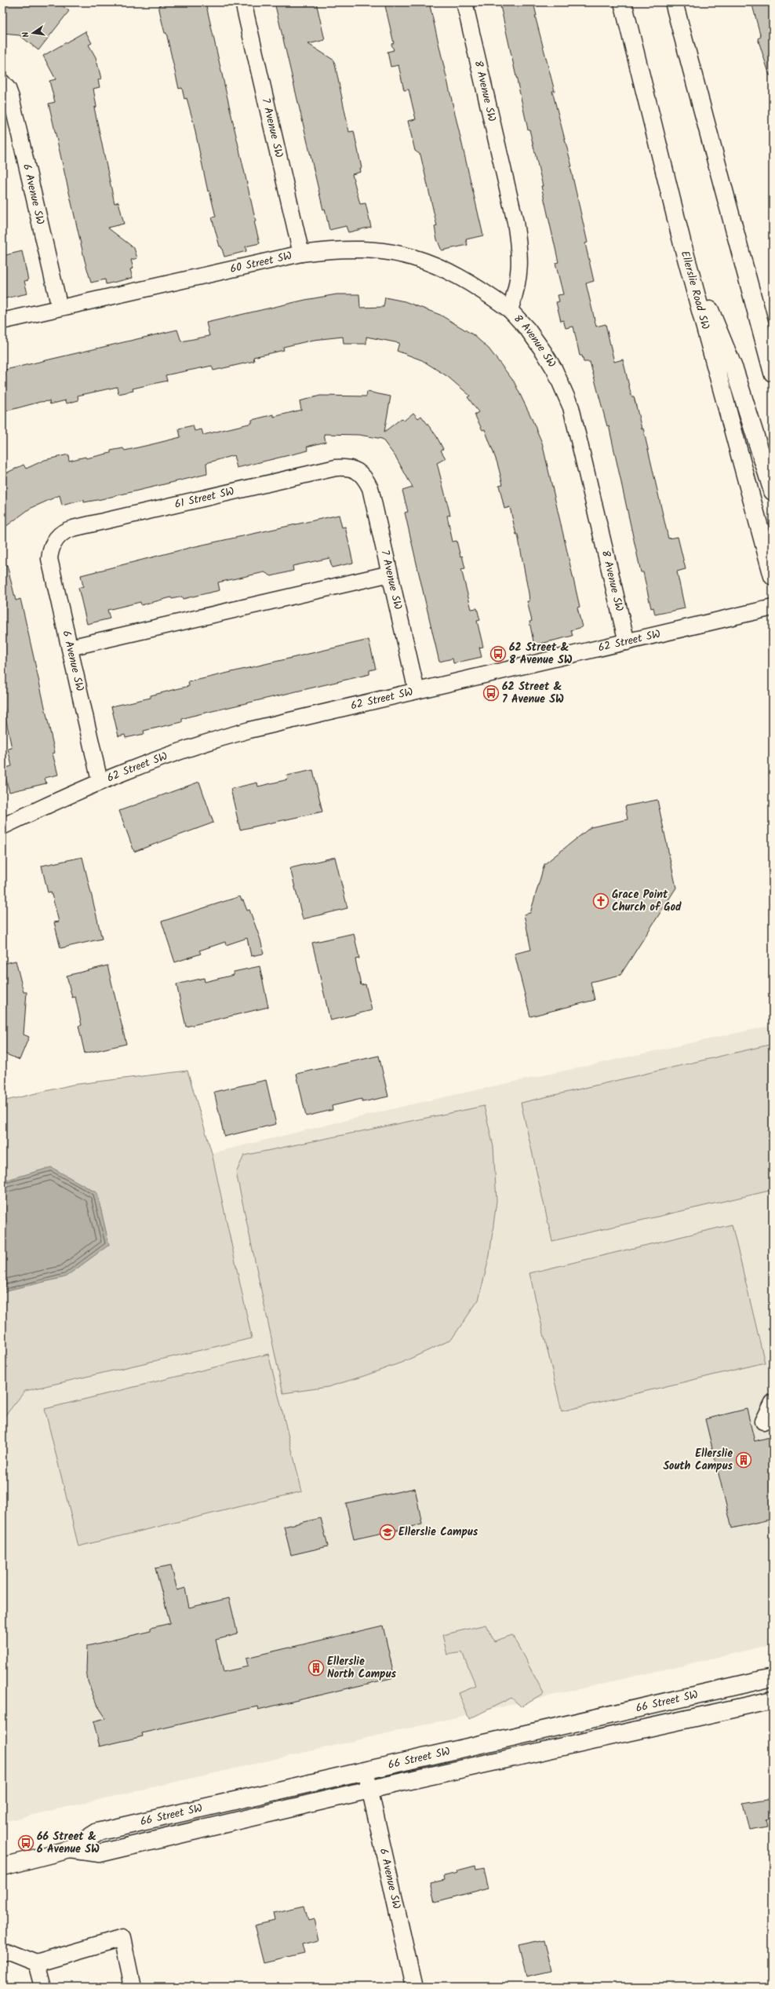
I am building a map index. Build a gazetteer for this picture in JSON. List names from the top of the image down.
{
  "streets": {
    "main road": ["Ellerslie Road SW", "66 Street SW"],
    "street": [
      "8 Avenue SW",
      "7 Avenue SW",
      "6 Avenue SW",
      "60 Street SW",
      "61 Street SW",
      "62 Street SW"
    ]
  },
  "crossings": [
    ["8 Avenue SW", "60 Street SW"],
    ["8 Avenue SW", "62 Street SW"],
    ["7 Avenue SW", "60 Street SW"],
    ["7 Avenue SW", "61 Street SW"],
    ["7 Avenue SW", "62 Street SW"],
    ["6 Avenue SW", "60 Street SW"],
    ["6 Avenue SW", "61 Street SW"],
    ["6 Avenue SW", "62 Street SW"],
    ["6 Avenue SW", "66 Street SW"]
  ],
  "places": {
    "bus stop": ["62 Street & 8 Avenue SW", "62 Street & 7 Avenue SW", "66 Street & 6 Avenue SW"],
    "church": ["Grace Point Church of God"],
    "building": ["Ellerslie South Campus", "Ellerslie North Campus"],
    "school or university": ["Ellerslie Campus"]
  },
  "north": "left"
}
